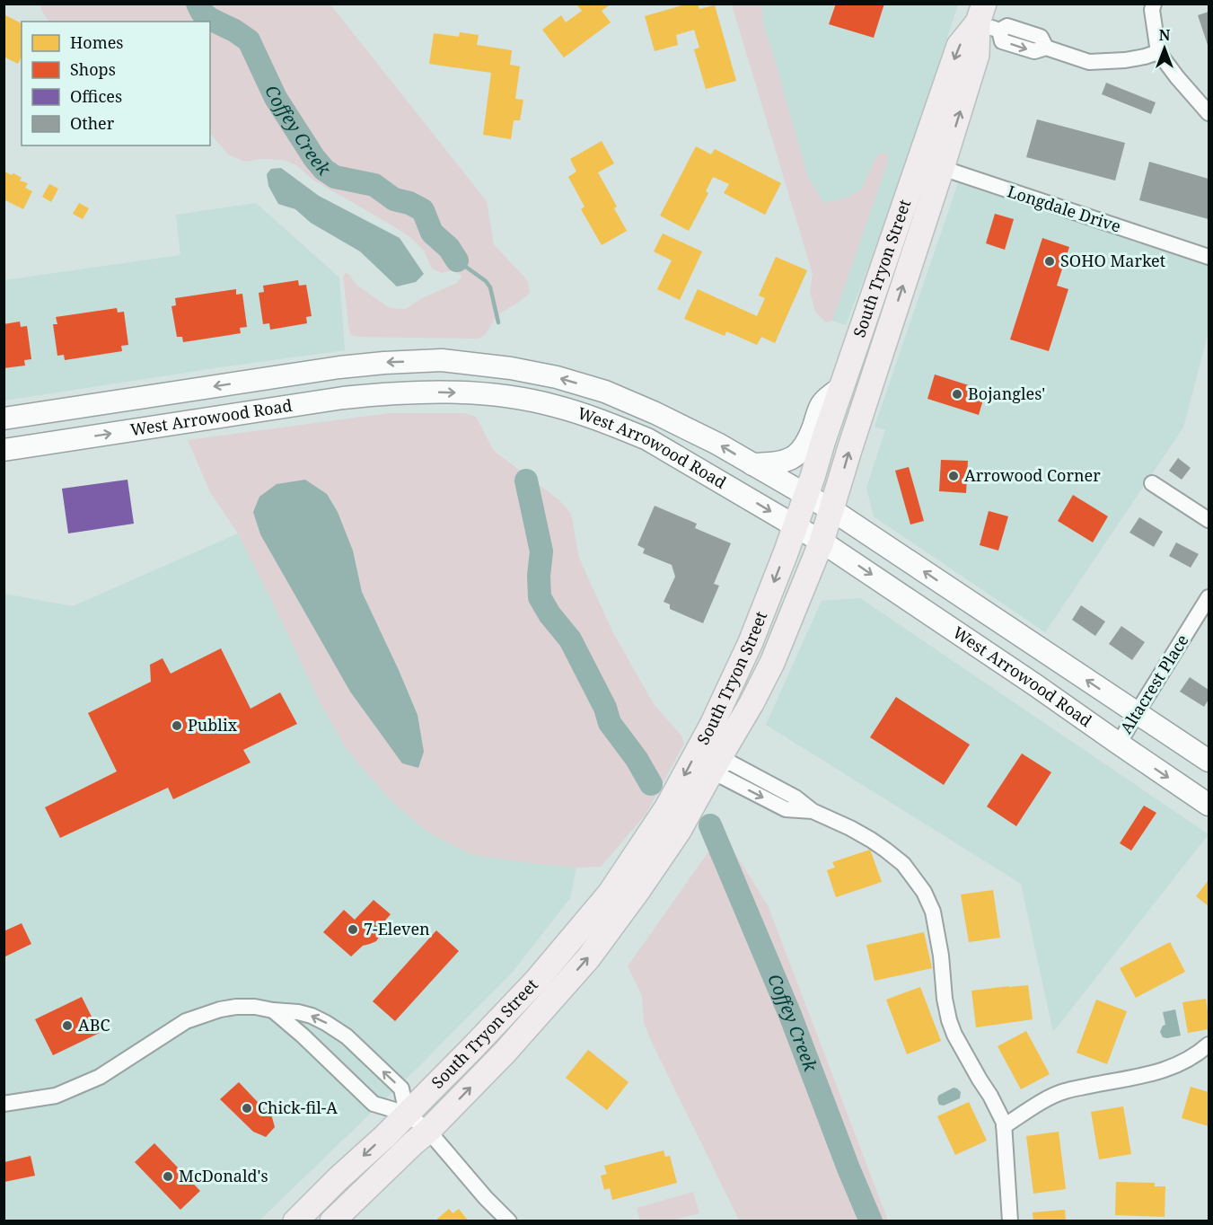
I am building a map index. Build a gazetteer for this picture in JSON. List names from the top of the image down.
{
  "streets": {
    "main road": ["South Tryon Street", "West Arrowood Road"],
    "street": ["Longdale Drive", "Altacrest Place"]
  },
  "crossings": [
    ["Longdale Drive", "South Tryon Street"],
    ["South Tryon Street", "West Arrowood Road"],
    ["West Arrowood Road", "Altacrest Place"]
  ],
  "water": ["Coffey Creek"],
  "places": [
    "SOHO Market",
    "Bojangles'",
    "Arrowood Corner",
    "Publix",
    "7-Eleven",
    "ABC",
    "Chick-fil-A",
    "McDonald's"
  ],
  "legend": [
    "Homes",
    "Shops",
    "Offices",
    "Other"
  ],
  "north": "top"
}
